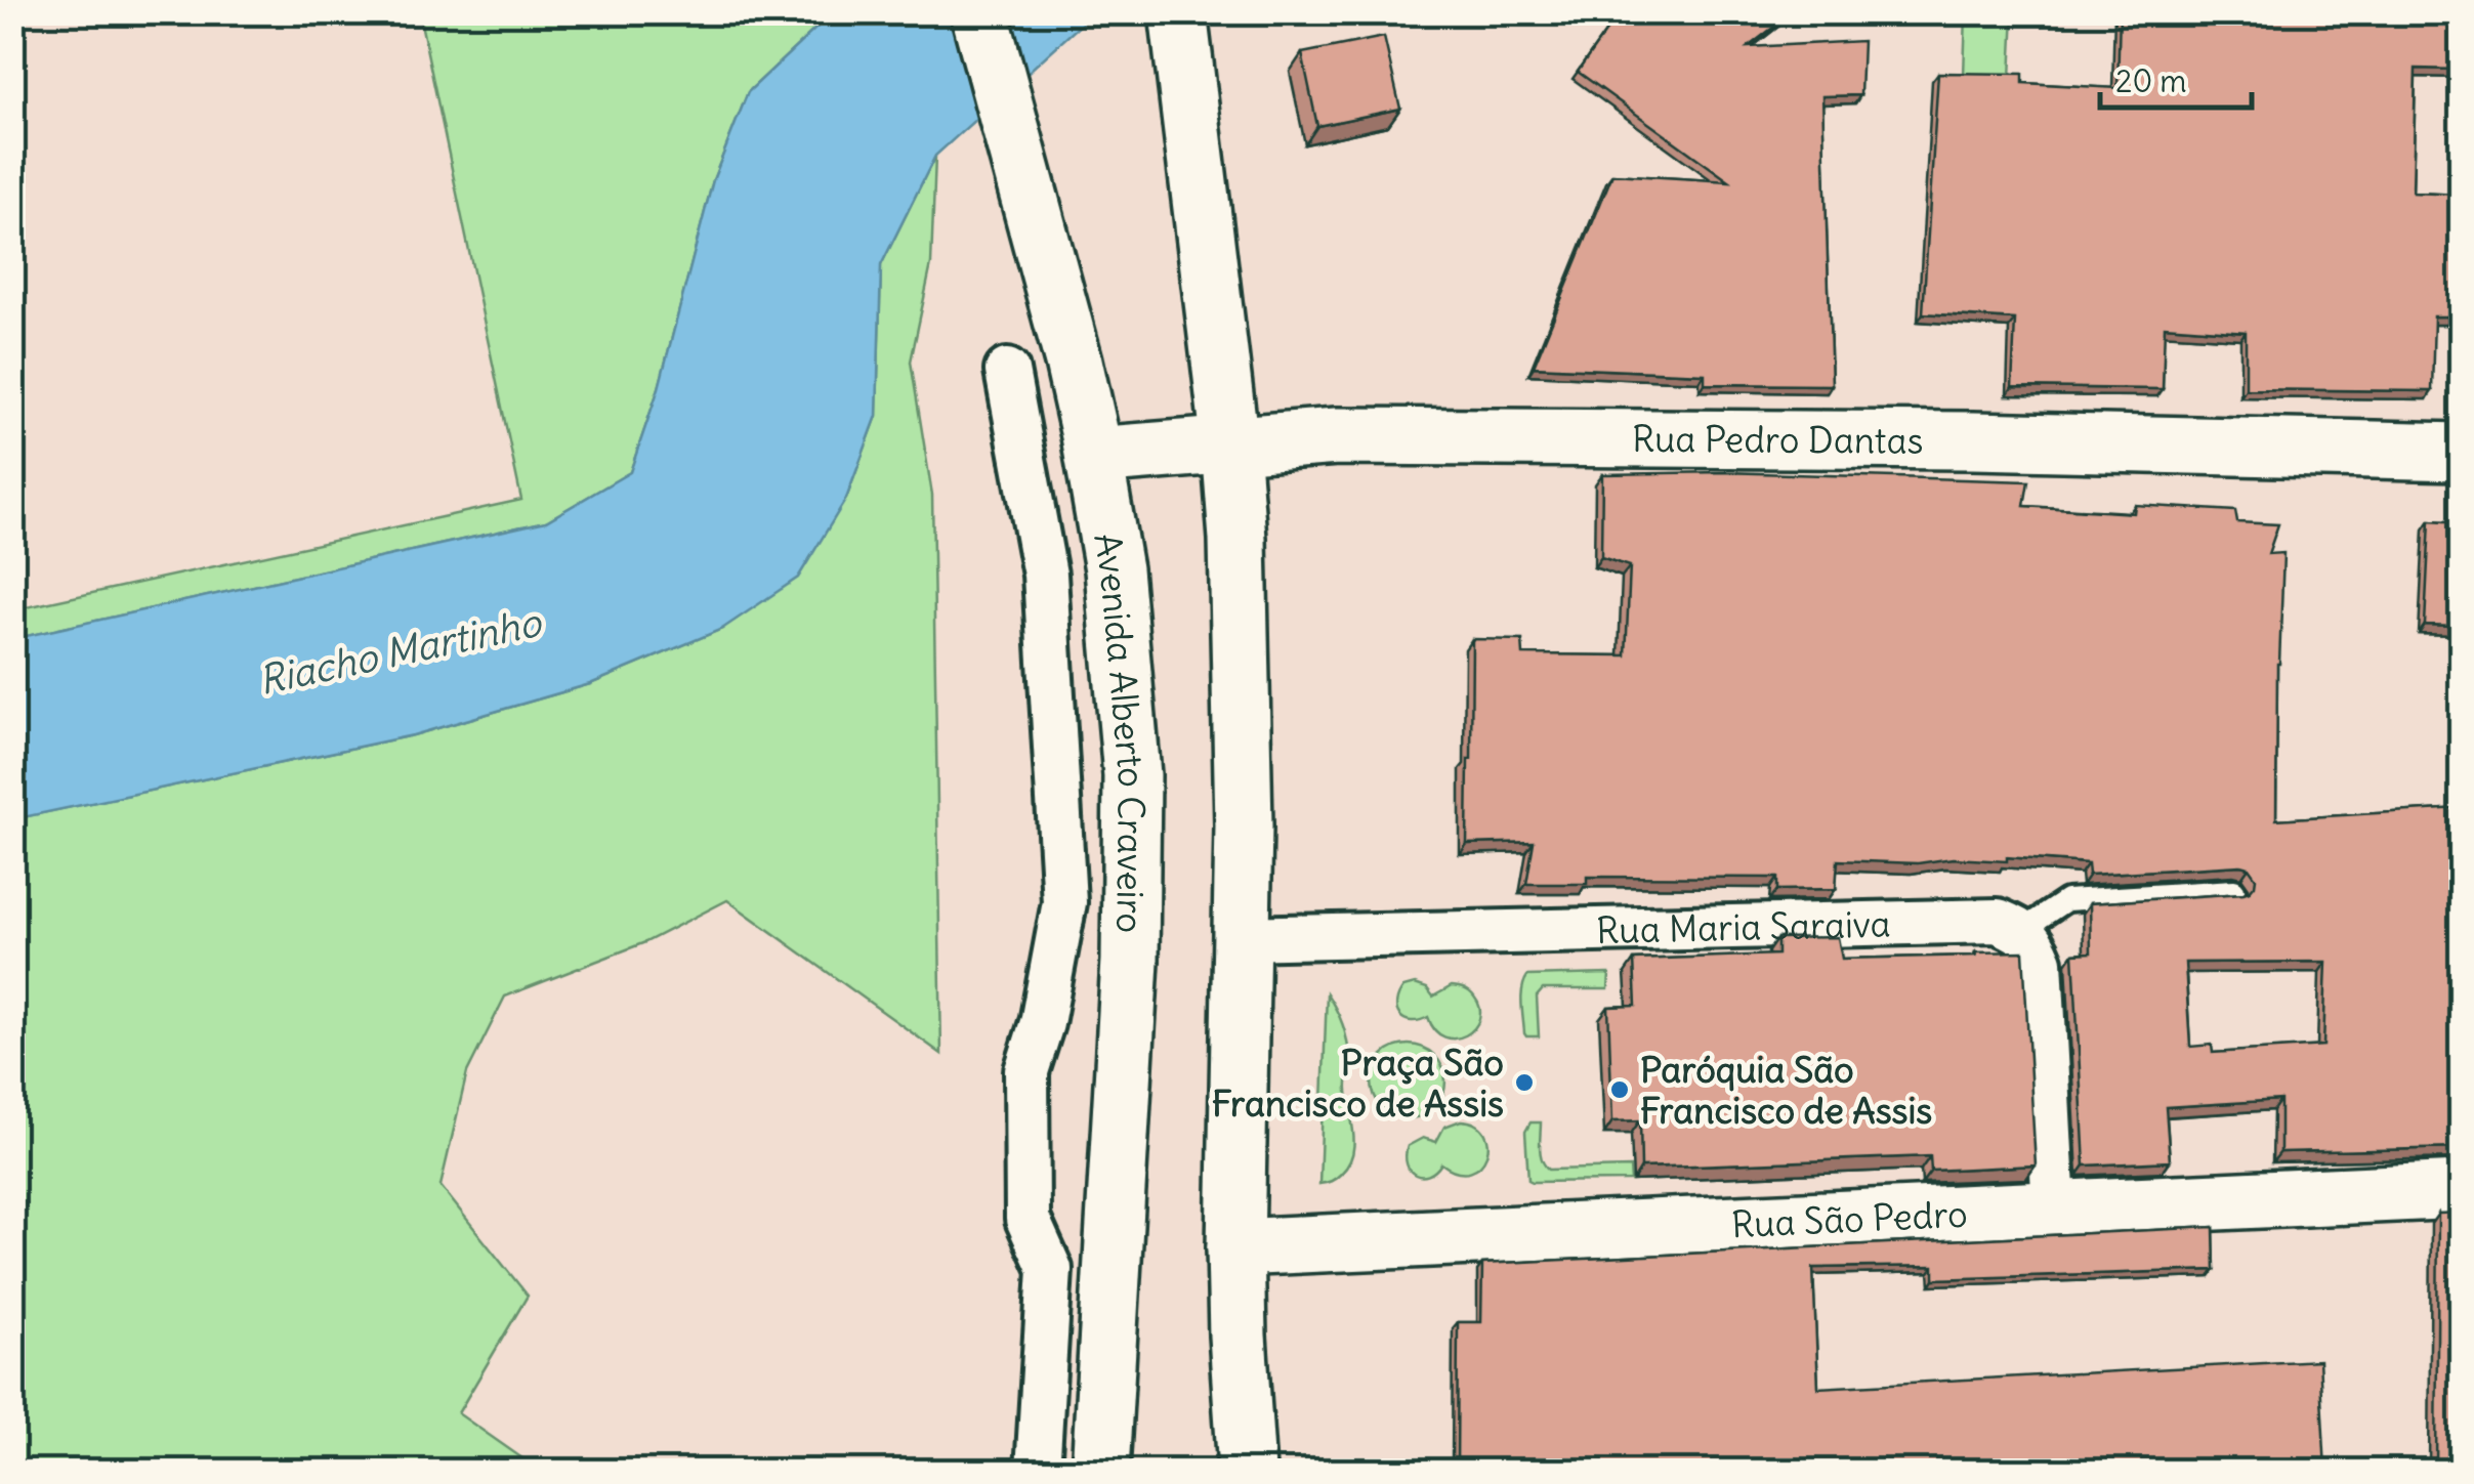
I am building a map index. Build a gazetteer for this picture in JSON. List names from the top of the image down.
{
  "streets": {
    "main road": ["Rua Pedro Dantas", "Avenida Alberto Craveiro", "Rua São Pedro"],
    "street": ["Rua Maria Saraiva"]
  },
  "crossings": [
    ["Rua Pedro Dantas", "Avenida Alberto Craveiro"]
  ],
  "water": ["Riacho Martinho"],
  "places": ["Praça São Francisco de Assis", "Paróquia São Francisco de Assis"],
  "scale_bar": "20 m"
}
